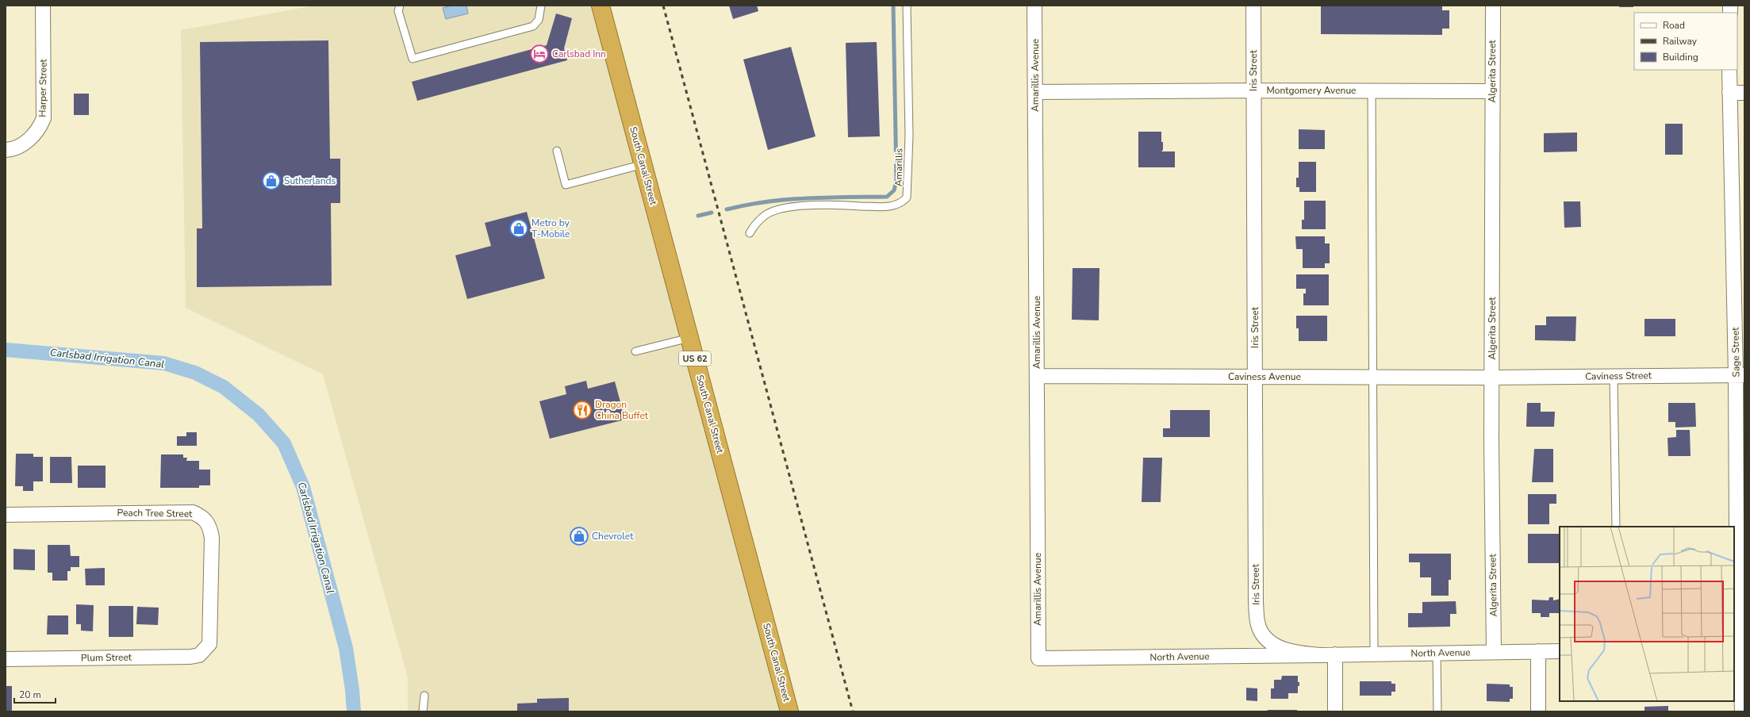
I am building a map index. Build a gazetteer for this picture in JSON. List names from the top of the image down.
{
  "streets": {
    "highway": ["South Canal Street", "US 62"],
    "street": [
      "Iris Street",
      "Algerita Street",
      "Amarillis Avenue",
      "Harper Street",
      "Montgomery Avenue",
      "Sage Street",
      "Caviness Street",
      "Caviness Avenue",
      "Peach Tree Street",
      "North Avenue",
      "Plum Street"
    ],
    "lane": ["Amarillis"]
  },
  "crossings": [
    ["Iris Street", "Montgomery Avenue"],
    ["Iris Street", "Caviness Avenue"],
    ["Iris Street", "North Avenue"],
    ["Algerita Street", "Montgomery Avenue"],
    ["Algerita Street", "Caviness Street"],
    ["Algerita Street", "Caviness Avenue"],
    ["Algerita Street", "North Avenue"],
    ["Amarillis Avenue", "Montgomery Avenue"],
    ["Amarillis Avenue", "Caviness Avenue"],
    ["Amarillis Avenue", "North Avenue"],
    ["Sage Street", "Caviness Street"],
    ["Caviness Street", "Caviness Avenue"],
    ["Peach Tree Street", "Plum Street"]
  ],
  "water": ["Carlsbad Irrigation Canal"],
  "places": {
    "hotel": ["Carlsbad Inn"],
    "shop": ["Sutherlands", "Metro by T-Mobile", "Chevrolet"],
    "restaurant": ["Dragon China Buffet"]
  },
  "legend": ["Road", "Railway", "Building"],
  "scale_bar": "20 m"
}
